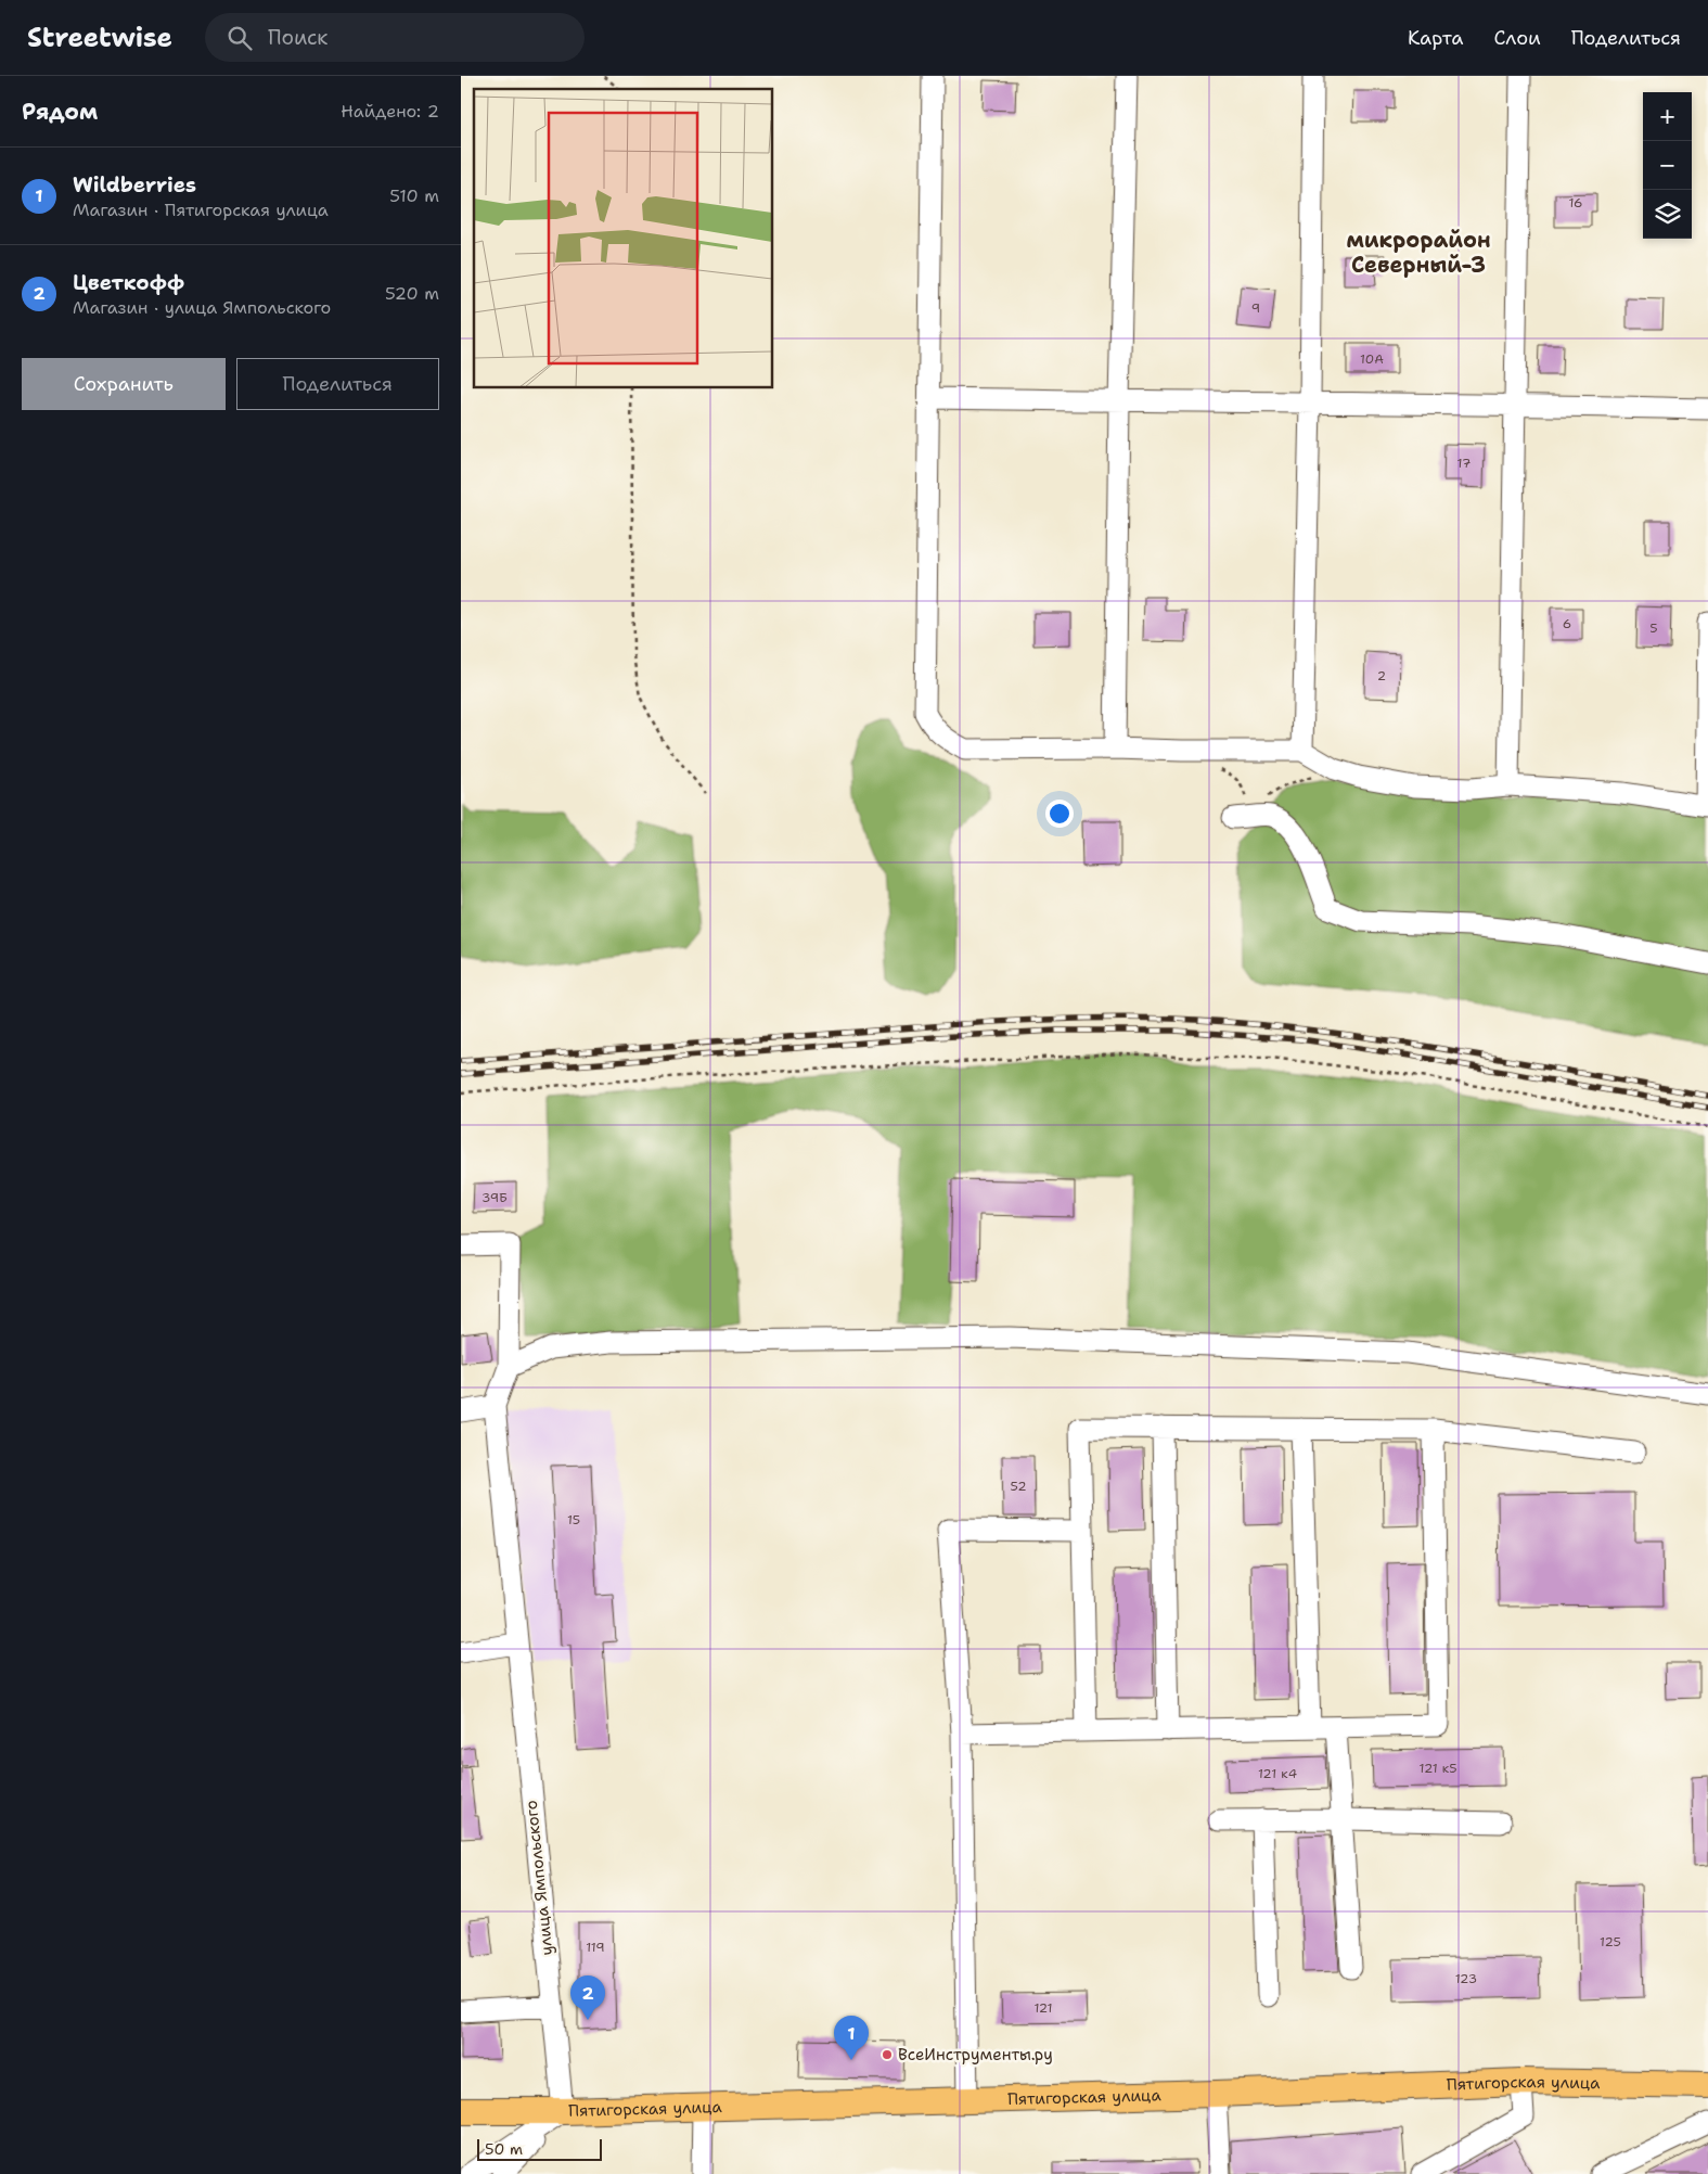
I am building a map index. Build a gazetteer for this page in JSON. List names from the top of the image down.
{
  "streets": {
    "main road": ["Пятигорская улица"],
    "street": ["улица Ямпольского"]
  },
  "crossings": [
    ["улица Ямпольского", "Пятигорская улица"]
  ],
  "districts": ["микрорайон Северный-3"],
  "places": ["ВсеИнструменты.ру"],
  "house_numbers": [
    "16",
    "9",
    "10А",
    "17",
    "6",
    "5",
    "2",
    "39Б",
    "52",
    "15",
    "121 к5",
    "121 к4",
    "125",
    "119",
    "123",
    "121"
  ],
  "scale_bar": "50 m",
  "page": {
    "header": "Streetwise",
    "search": "Поиск",
    "nav": ["Карта", "Слои", "Поделиться"],
    "heading": ["Рядом", "Найдено: 2"],
    "map_buttons": ["+", "−"],
    "list": [
      {
        "mark": "1",
        "name": "Wildberries",
        "note": "Магазин · Пятигорская улица",
        "value": "510 m"
      },
      {
        "mark": "2",
        "name": "Цветкофф",
        "note": "Магазин · улица Ямпольского",
        "value": "520 m"
      }
    ],
    "buttons": ["Сохранить", "Поделиться"],
    "pins": ["2", "1"],
    "scale": "50 m"
  }
}
